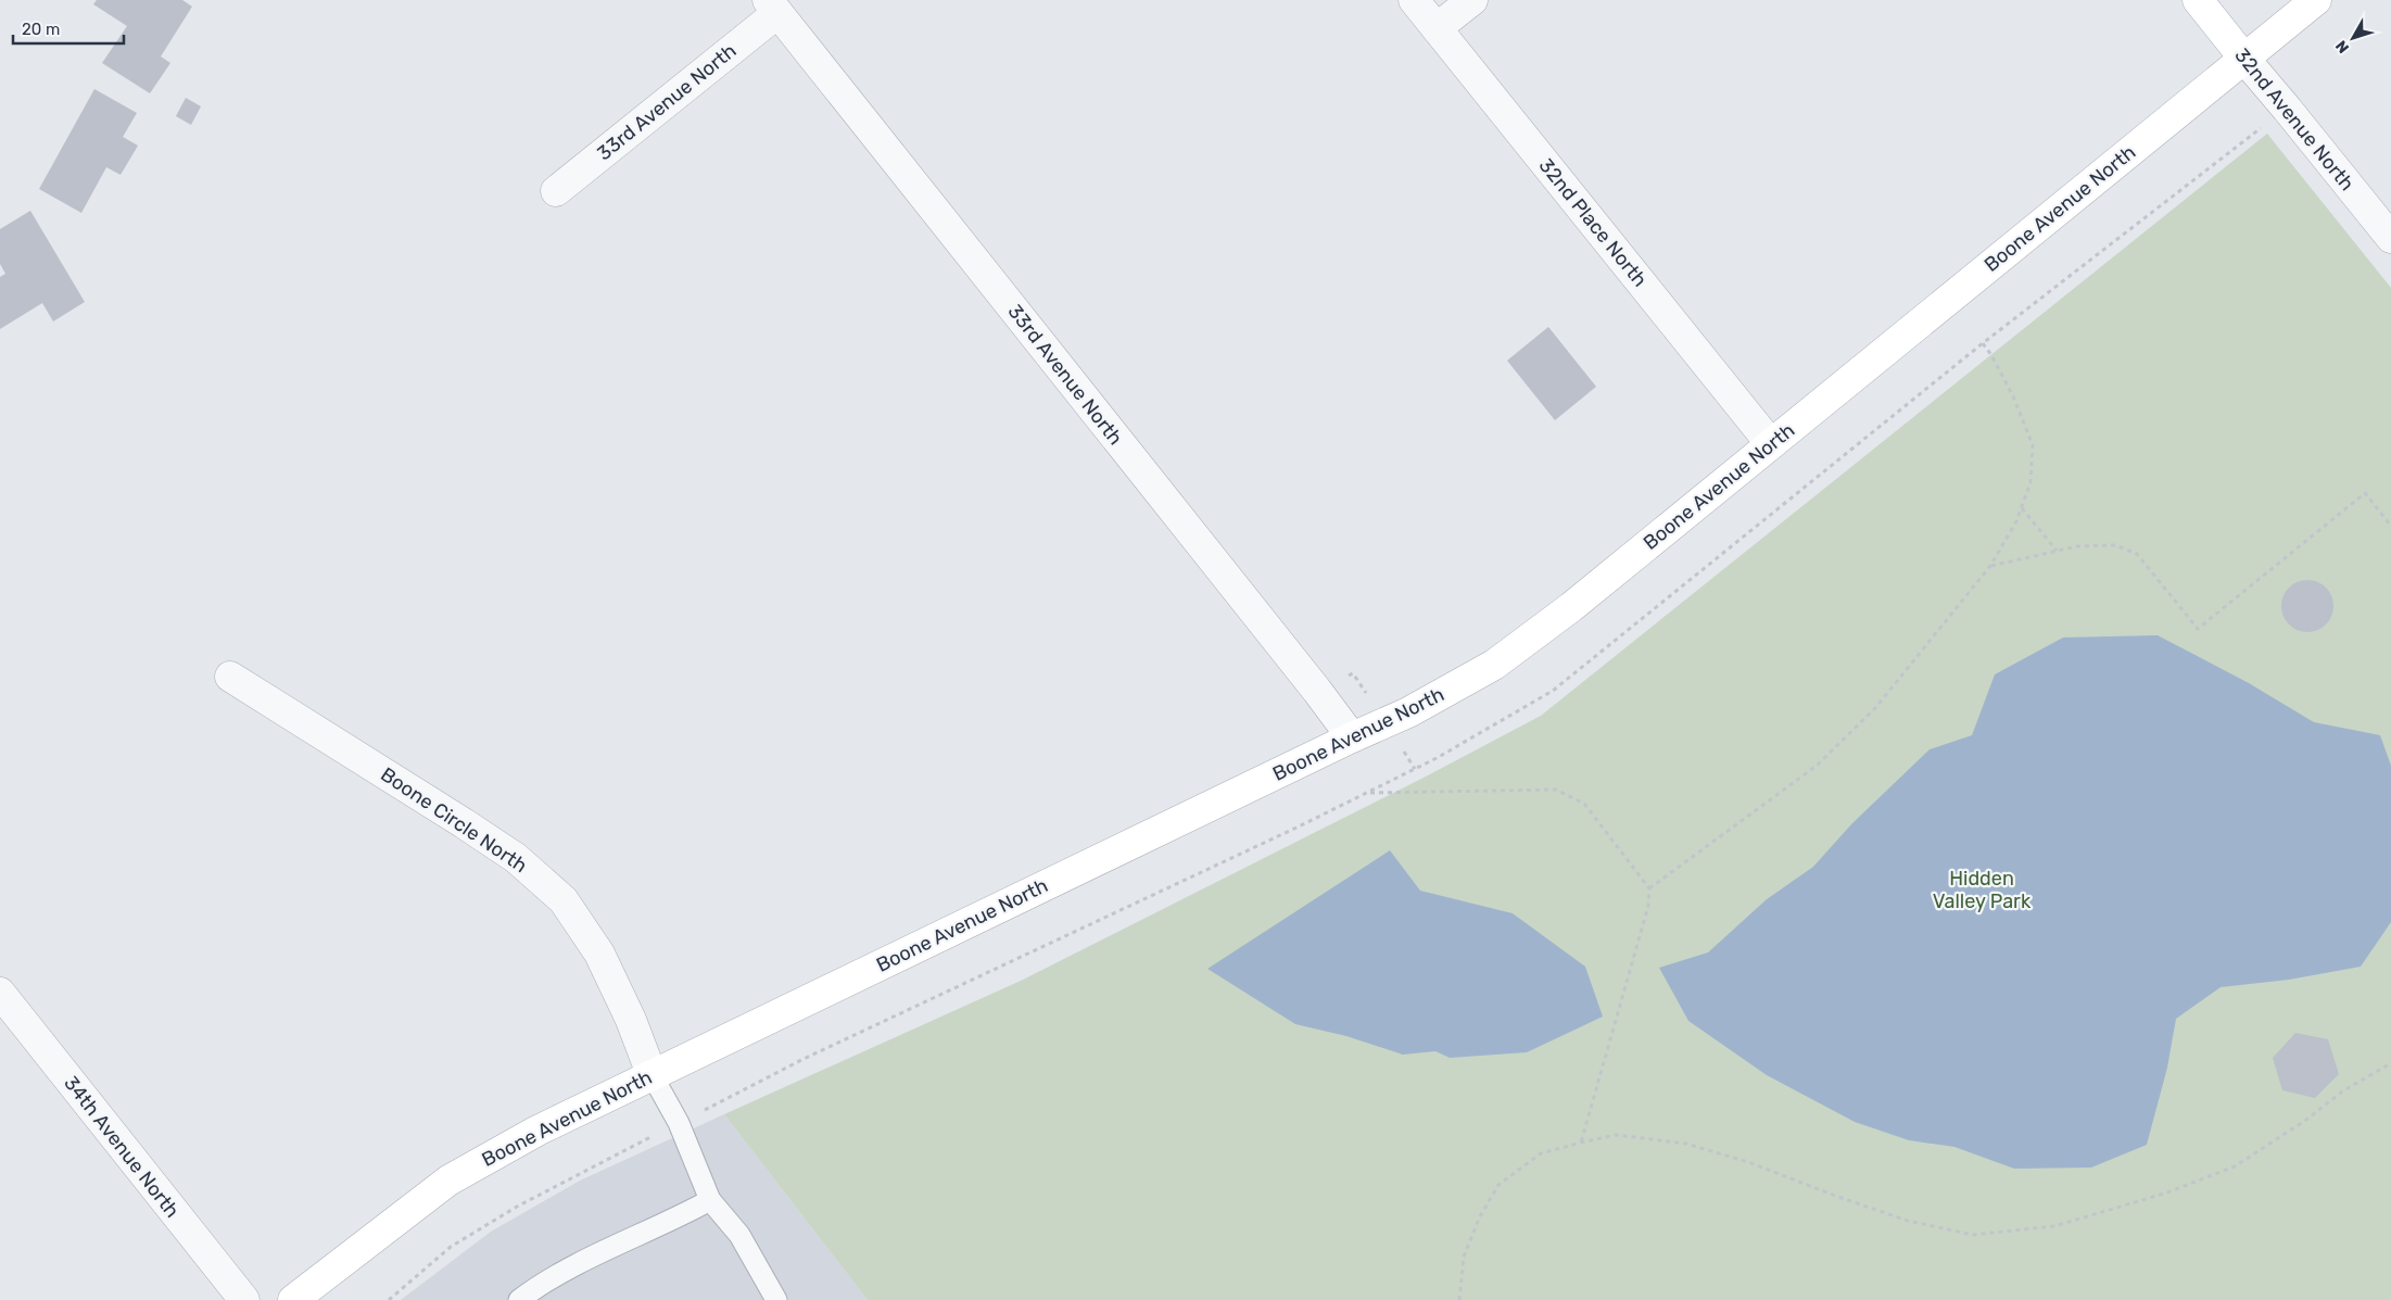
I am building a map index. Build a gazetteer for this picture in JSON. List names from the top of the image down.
{
  "streets": {
    "street": [
      "33rd Avenue North",
      "32nd Avenue North",
      "Boone Avenue North",
      "32nd Place North",
      "Boone Circle North",
      "34th Avenue North"
    ]
  },
  "crossings": [
    ["33rd Avenue North", "Boone Avenue North"],
    ["32nd Avenue North", "Boone Avenue North"],
    ["Boone Avenue North", "32nd Place North"],
    ["Boone Avenue North", "Boone Circle North"]
  ],
  "parks": ["Hidden Valley Park"],
  "scale_bar": "20 m",
  "north": "bottom left"
}
